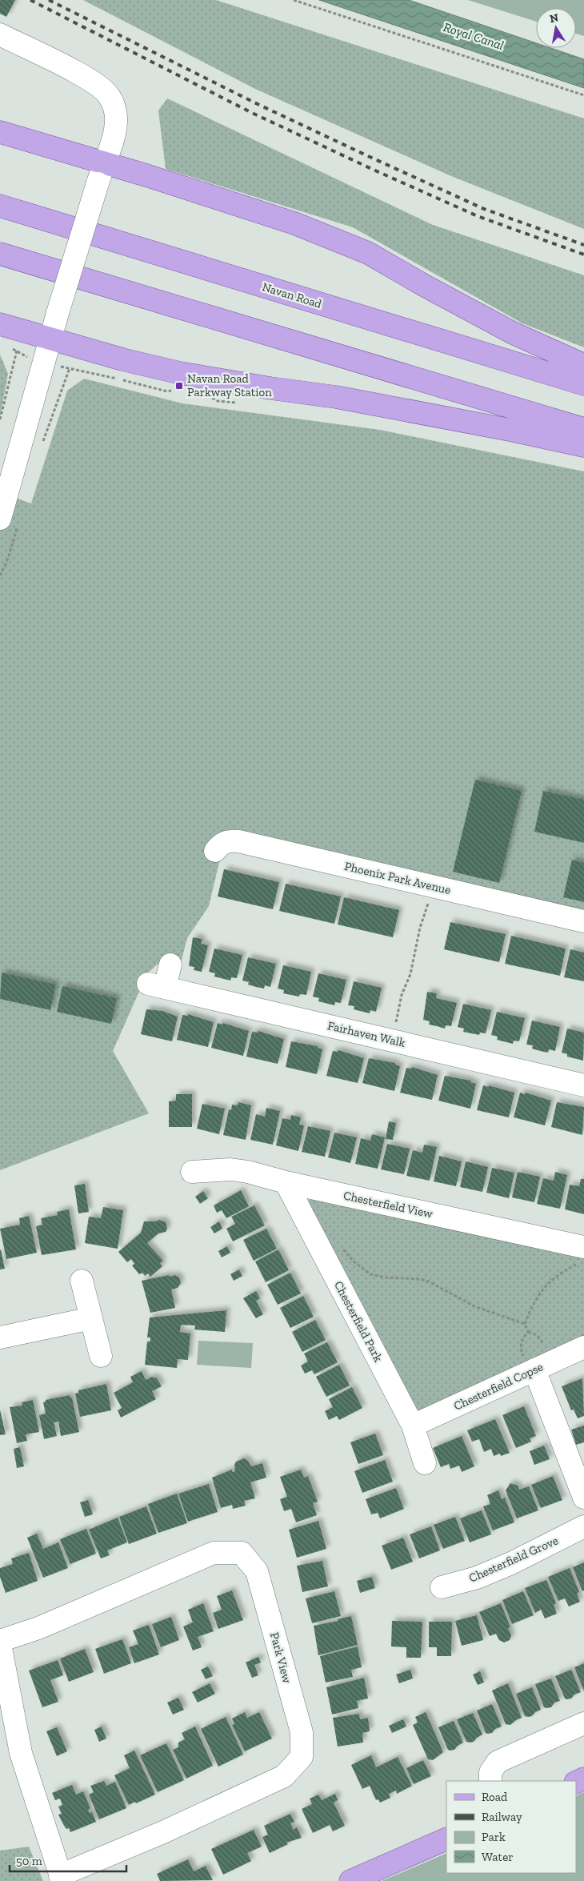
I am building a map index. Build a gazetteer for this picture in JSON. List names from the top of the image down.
{
  "streets": {
    "main road": ["Navan Road"],
    "street": [
      "Phoenix Park Avenue",
      "Fairhaven Walk",
      "Chesterfield View",
      "Chesterfield Park",
      "Chesterfield Copse",
      "Chesterfield Grove",
      "Park View"
    ]
  },
  "crossings": [
    ["Chesterfield View", "Chesterfield Park"],
    ["Chesterfield Park", "Chesterfield Copse"]
  ],
  "water": ["Royal Canal"],
  "places": {
    "transit": ["Navan Road Parkway Station"]
  },
  "legend": [
    "Road",
    "Railway",
    "Park",
    "Water"
  ],
  "scale_bar": "50 m",
  "north": "top"
}
